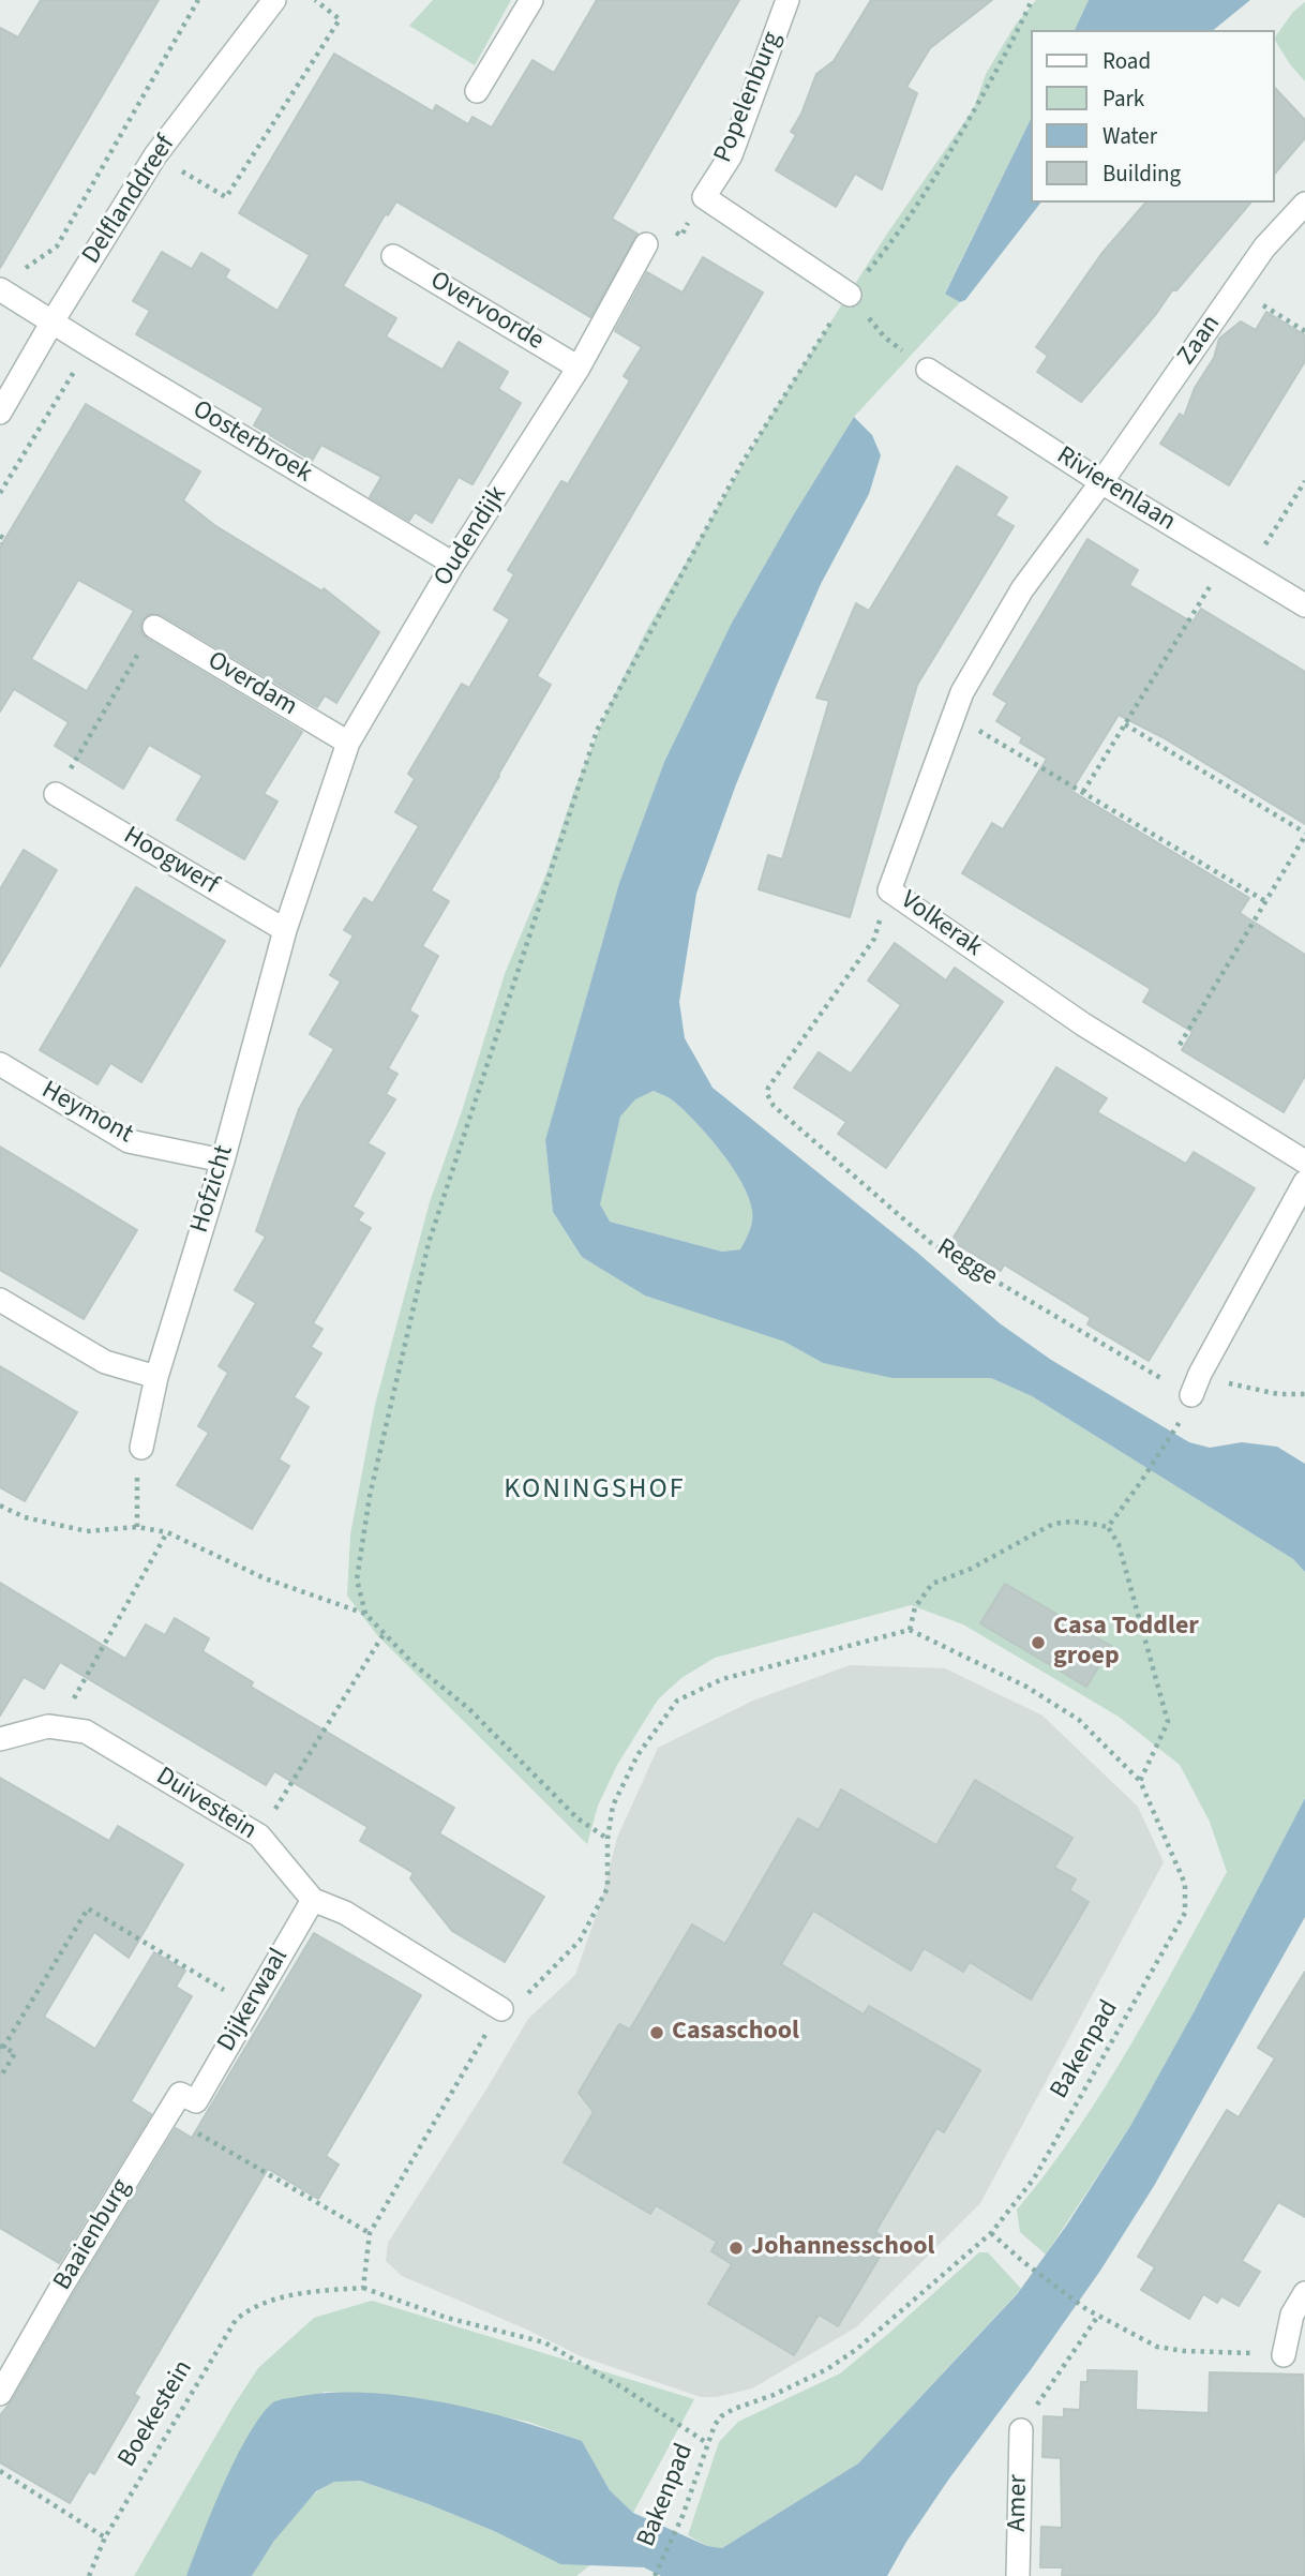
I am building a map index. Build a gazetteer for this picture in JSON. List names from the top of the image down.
{
  "streets": {
    "street": [
      "Popelenburg",
      "Delflanddreef",
      "Overvoorde",
      "Zaan",
      "Oosterbroek",
      "Rivierenlaan",
      "Oudendijk",
      "Overdam",
      "Hoogwerf",
      "Volkerak",
      "Heymont",
      "Hofzicht",
      "Duivestein",
      "Dijkerwaal",
      "Baaienburg",
      "Amer"
    ],
    "path": ["Regge", "Bakenpad", "Boekestein"]
  },
  "crossings": [
    ["Delflanddreef", "Oosterbroek"],
    ["Overvoorde", "Oudendijk"],
    ["Zaan", "Rivierenlaan"],
    ["Zaan", "Volkerak"],
    ["Oosterbroek", "Oudendijk"],
    ["Rivierenlaan", "Volkerak"],
    ["Oudendijk", "Overdam"],
    ["Oudendijk", "Hoogwerf"],
    ["Oudendijk", "Hofzicht"],
    ["Hoogwerf", "Hofzicht"],
    ["Volkerak", "Regge"],
    ["Heymont", "Hofzicht"],
    ["Duivestein", "Dijkerwaal"],
    ["Dijkerwaal", "Baaienburg"],
    ["Bakenpad", "Boekestein"]
  ],
  "districts": ["KONINGSHOF"],
  "places": ["Casa Toddler groep", "Casaschool", "Johannesschool"],
  "legend": [
    "Road",
    "Park",
    "Water",
    "Building"
  ]
}
